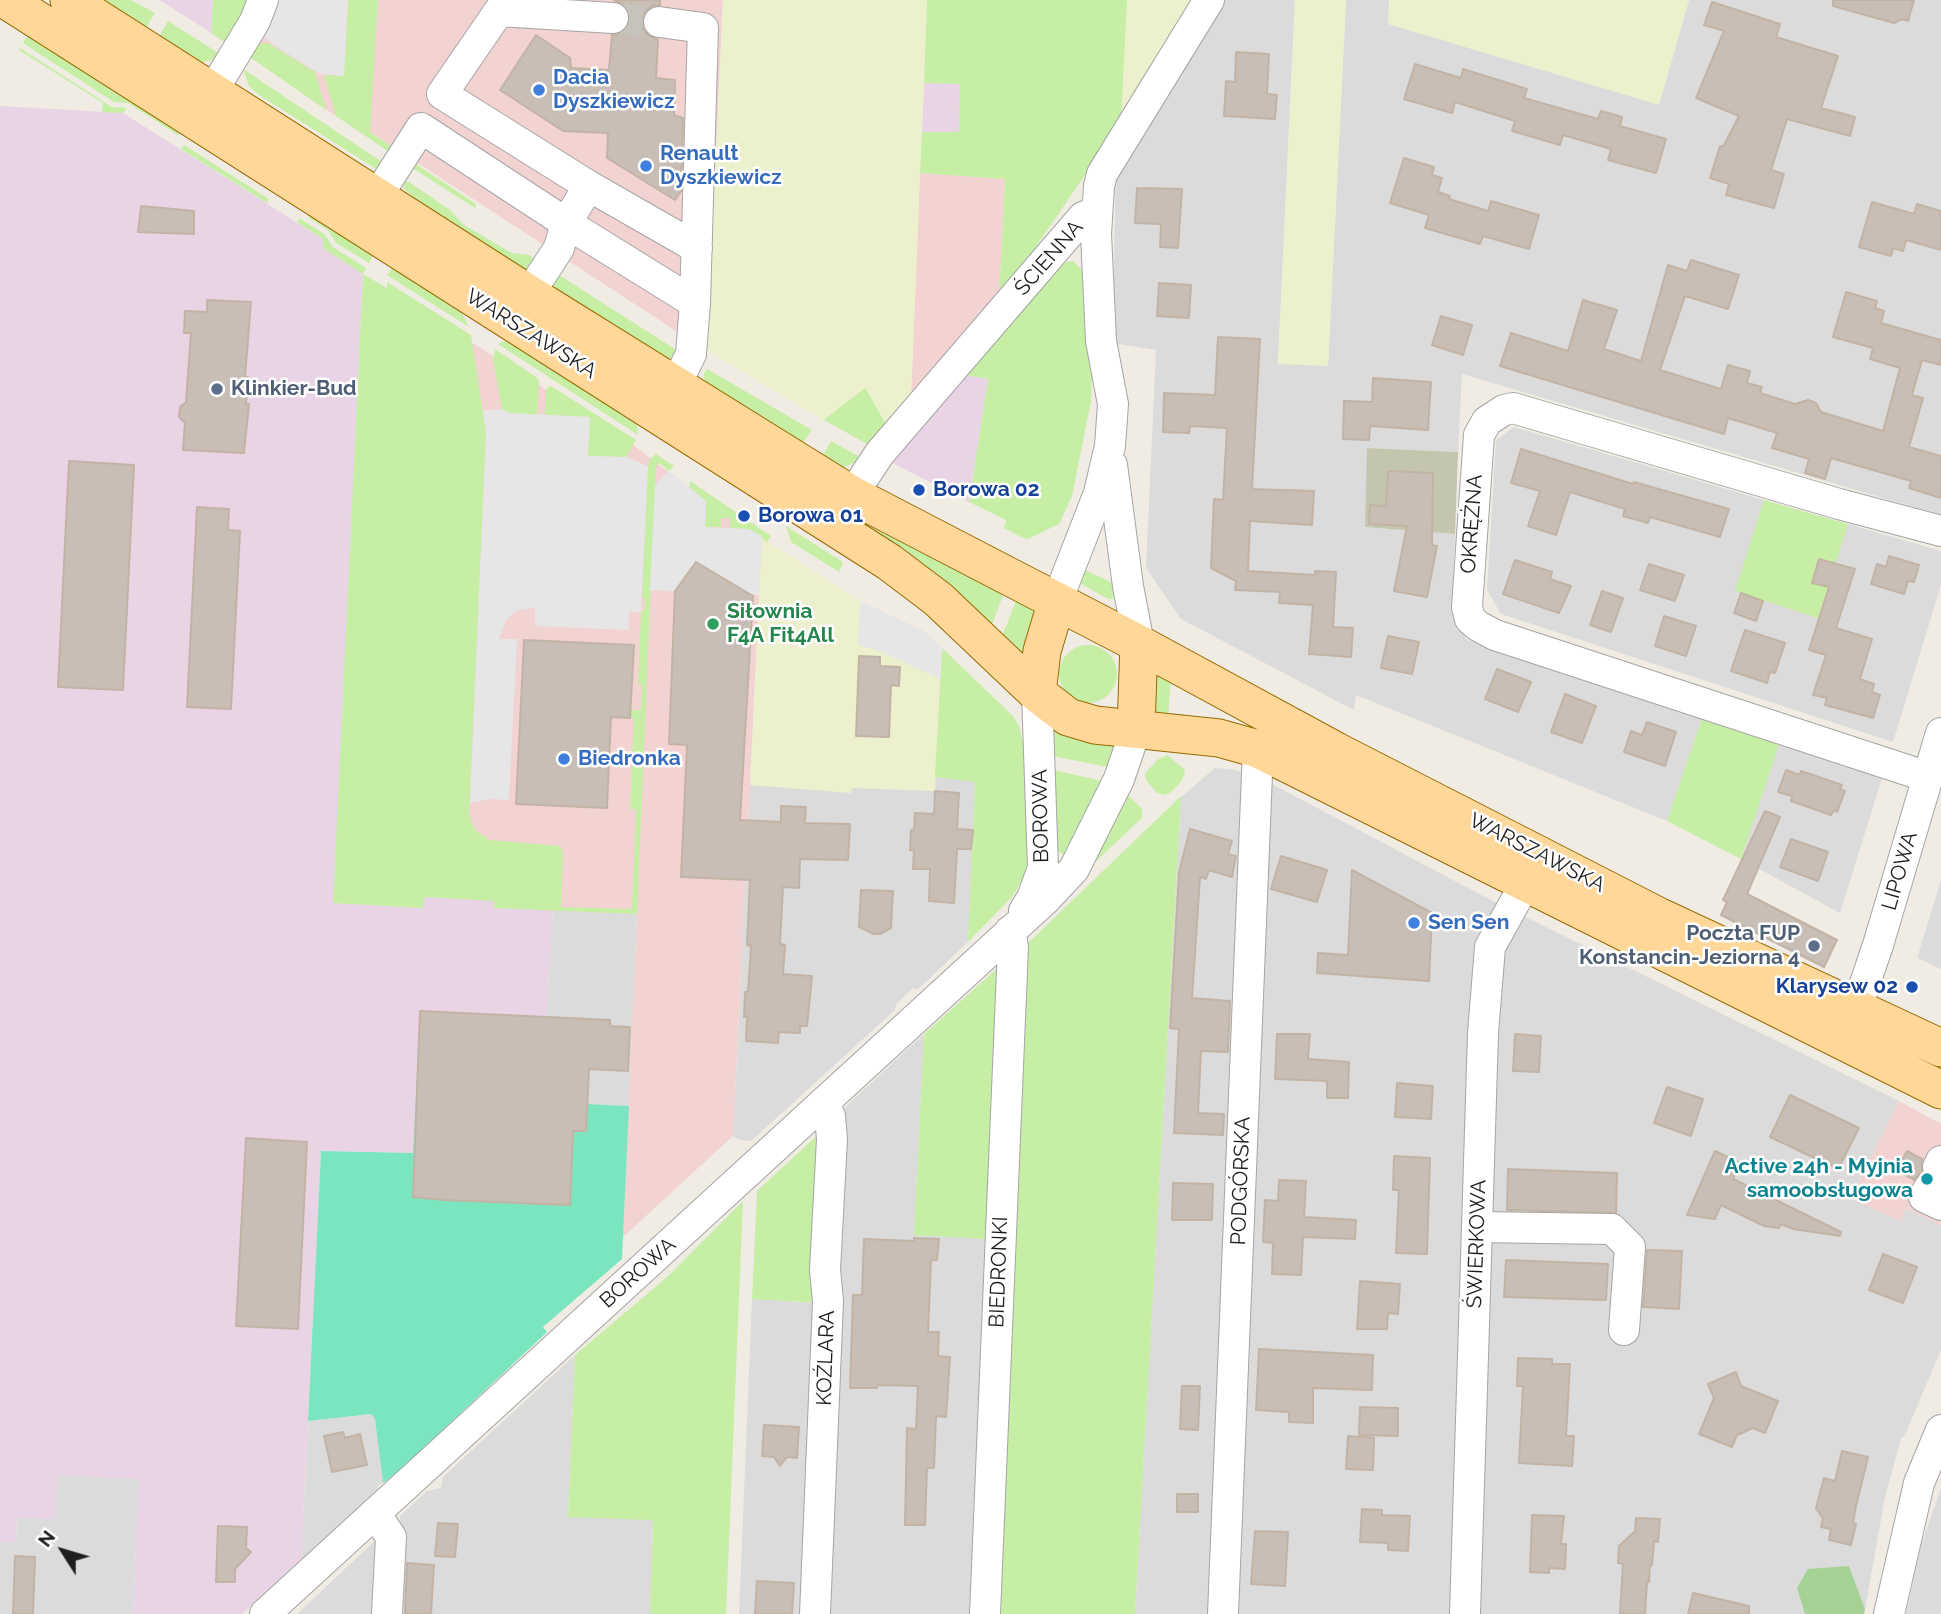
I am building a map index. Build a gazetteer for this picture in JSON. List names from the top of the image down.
{
  "streets": {
    "main road": ["WARSZAWSKA"],
    "street": [
      "ŚCIENNA",
      "OKRĘŻNA",
      "BOROWA",
      "LIPOWA",
      "PODGÓRSKA",
      "ŚWIERKOWA",
      "BIEDRONKI",
      "KOŹLARA"
    ]
  },
  "crossings": [
    ["ŚCIENNA", "WARSZAWSKA"],
    ["WARSZAWSKA", "BOROWA"],
    ["WARSZAWSKA", "LIPOWA"],
    ["WARSZAWSKA", "PODGÓRSKA"],
    ["WARSZAWSKA", "ŚWIERKOWA"],
    ["OKRĘŻNA", "LIPOWA"],
    ["BOROWA", "BIEDRONKI"],
    ["BOROWA", "KOŹLARA"]
  ],
  "places": [
    "Dacia Dyszkiewicz",
    "Renault Dyszkiewicz",
    "Klinkier-Bud",
    "Borowa 02",
    "Borowa 01",
    "Siłownia F4A Fit4All",
    "Biedronka",
    "Sen Sen",
    "Poczta FUP Konstancin-Jeziorna 4",
    "Klarysew 02",
    "Active 24h - Myjnia samoobsługowa"
  ],
  "north": "top left"
}
